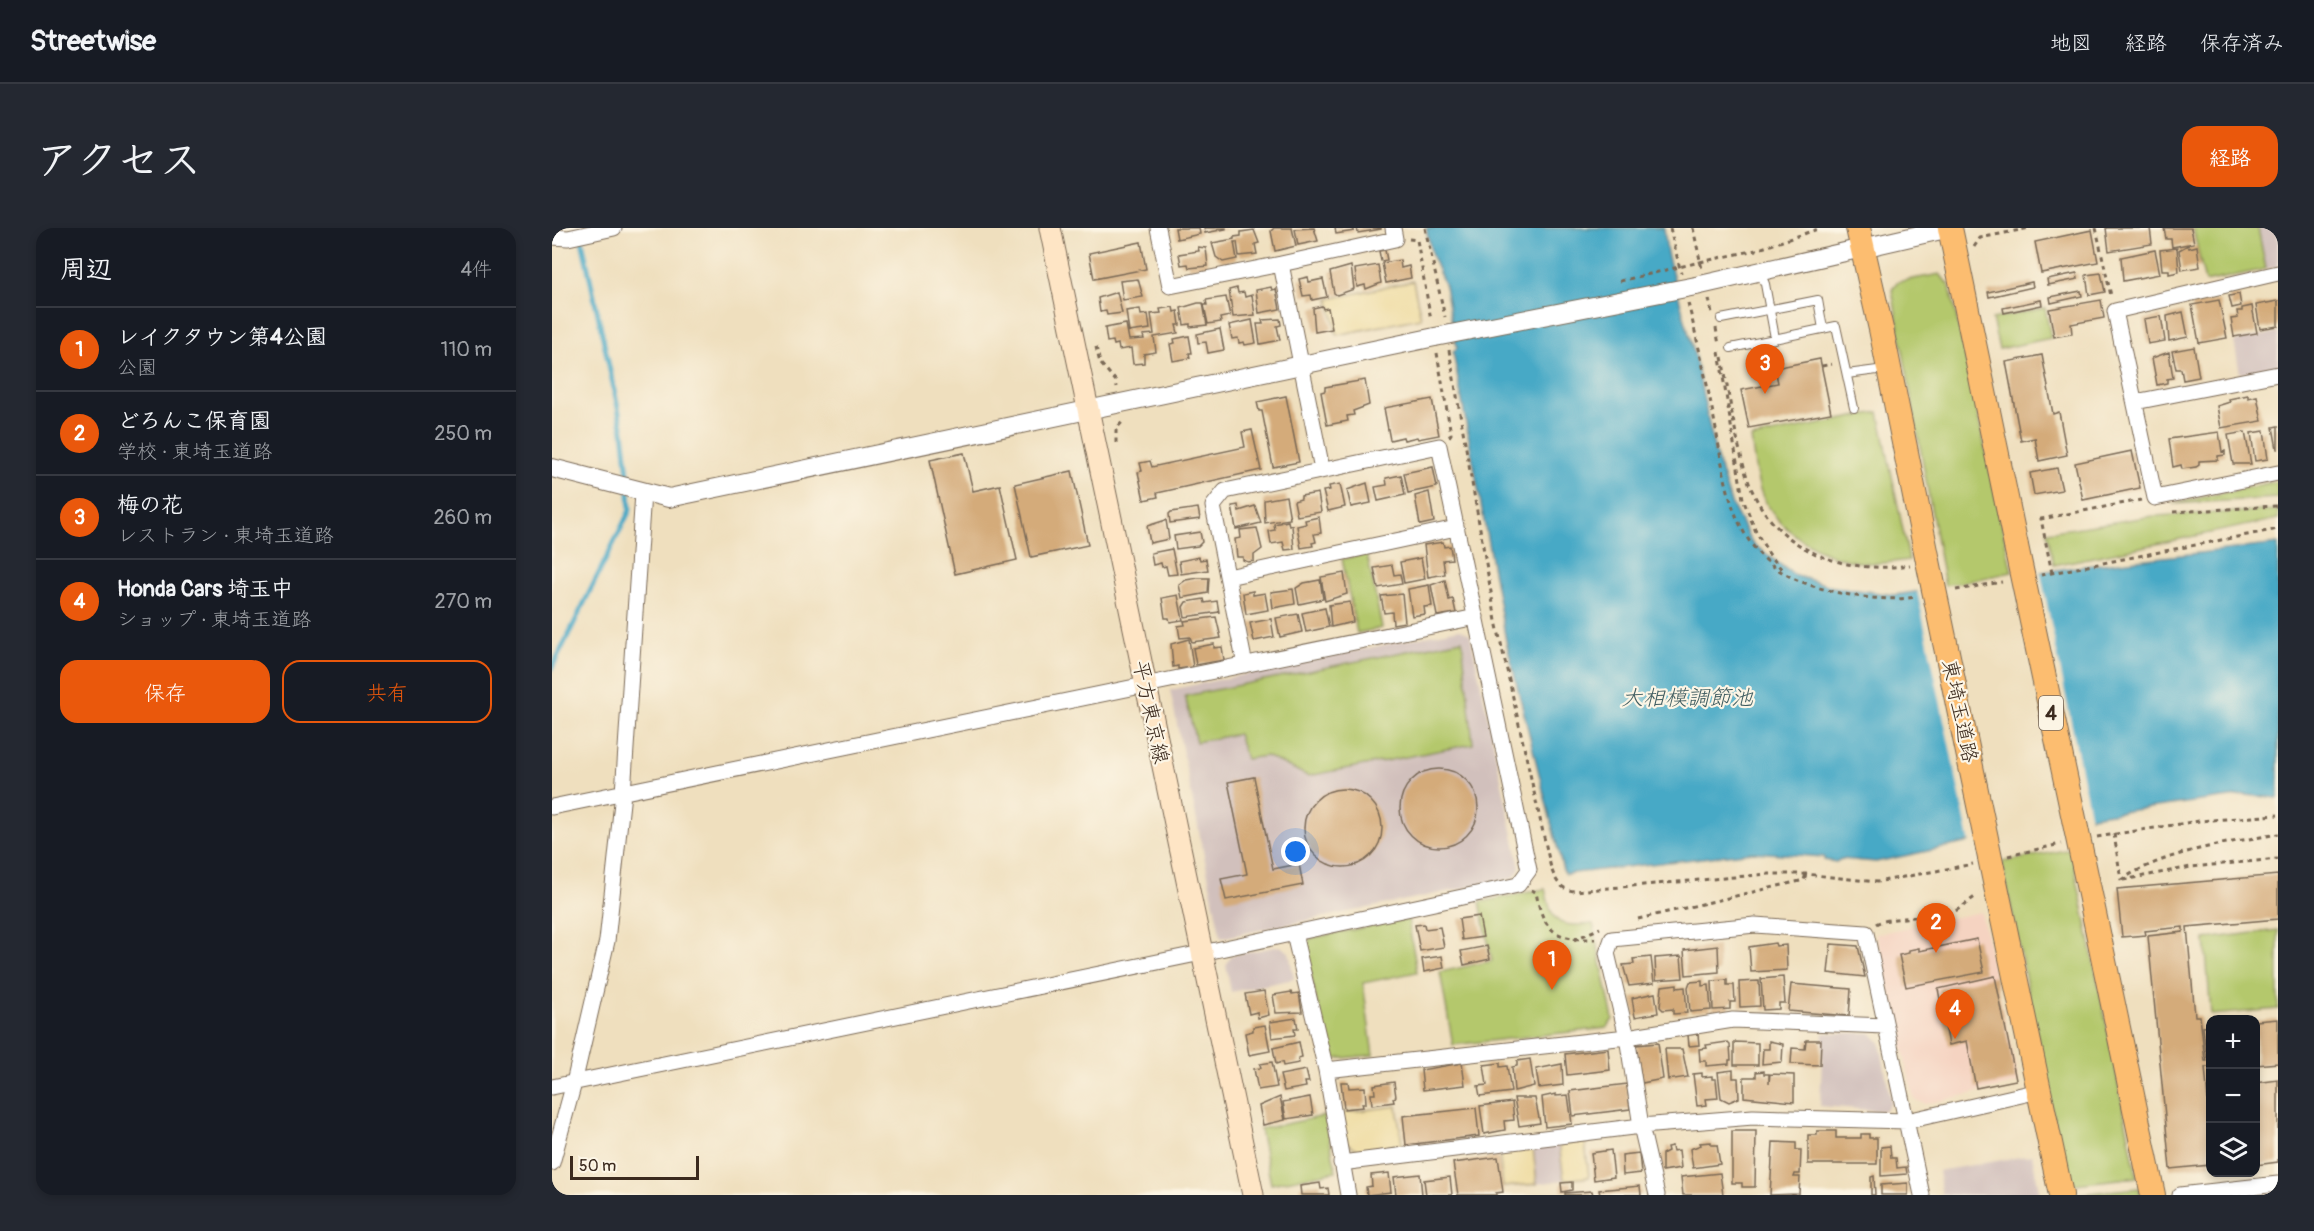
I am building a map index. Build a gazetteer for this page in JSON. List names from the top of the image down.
{
  "streets": {
    "highway": ["東埼玉道路", "4"],
    "main road": ["平方東京線"]
  },
  "water": ["大相模調節池"],
  "scale_bar": "50 m",
  "page": {
    "header": "Streetwise",
    "nav": ["地図", "経路", "保存済み"],
    "title": "アクセス",
    "buttons": [
      "経路",
      ["保存", "共有"]
    ],
    "heading": ["周辺", "4件"],
    "list": [
      {
        "mark": "1",
        "name": "レイクタウン第4公園",
        "note": "公園",
        "value": "110 m"
      },
      {
        "mark": "2",
        "name": "どろんこ保育園",
        "note": "学校 · 東埼玉道路",
        "value": "250 m"
      },
      {
        "mark": "3",
        "name": "梅の花",
        "note": "レストラン · 東埼玉道路",
        "value": "260 m"
      },
      {
        "mark": "4",
        "name": "Honda Cars 埼玉中",
        "note": "ショップ · 東埼玉道路",
        "value": "270 m"
      }
    ],
    "pins": [
      "3",
      "2",
      "1",
      "4"
    ],
    "map_buttons": ["+", "−"],
    "scale": "50 m"
  }
}
